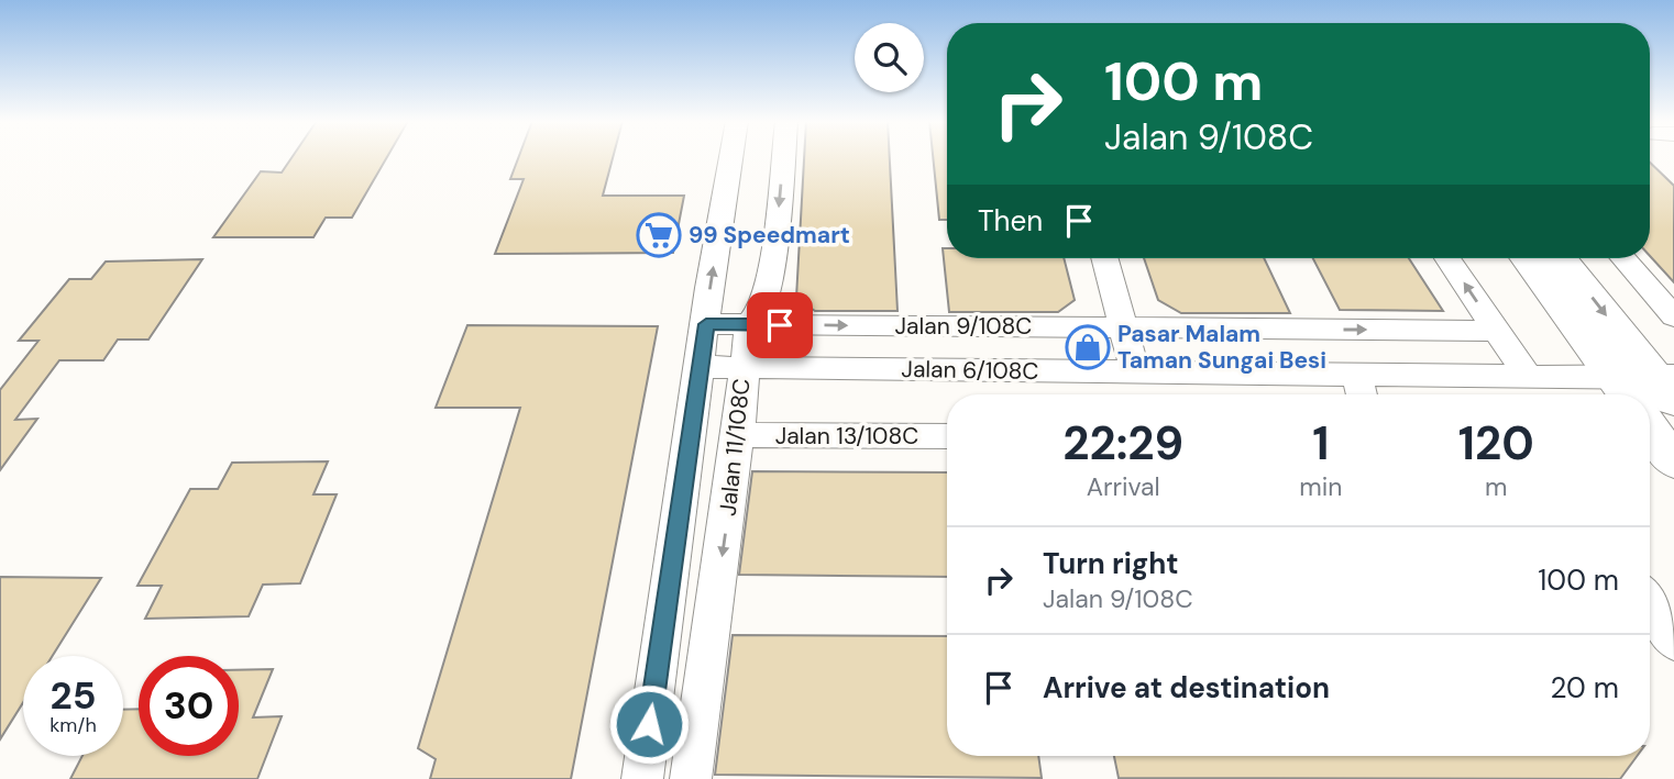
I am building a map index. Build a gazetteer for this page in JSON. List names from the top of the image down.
{
  "streets": {
    "street": [
      "Jalan 9/108C",
      "Jalan 6/108C",
      "Jalan 13/108C",
      "Jalan 11/108C"
    ]
  },
  "crossings": [
    ["Jalan 9/108C", "Jalan 11/108C"],
    ["Jalan 6/108C", "Jalan 11/108C"],
    ["Jalan 13/108C", "Jalan 11/108C"]
  ],
  "one_way": ["Jalan 9/108C"],
  "places": {
    "supermarket": ["99 Speedmart"],
    "shop": ["Pasar Malam Taman Sungai Besi"]
  },
  "page": {
    "turn": ["100 m", "Jalan 9/108C"],
    "then": "Then",
    "eta": [
      "22:29",
      "Arrival",
      "1",
      "min",
      "120",
      "m"
    ],
    "list": [
      {
        "name": "Turn right",
        "note": "Jalan 9/108C",
        "value": "100 m"
      },
      {
        "name": "Arrive at destination",
        "value": "20 m"
      }
    ],
    "speed": "25 km/h",
    "limit": "30"
  }
}
